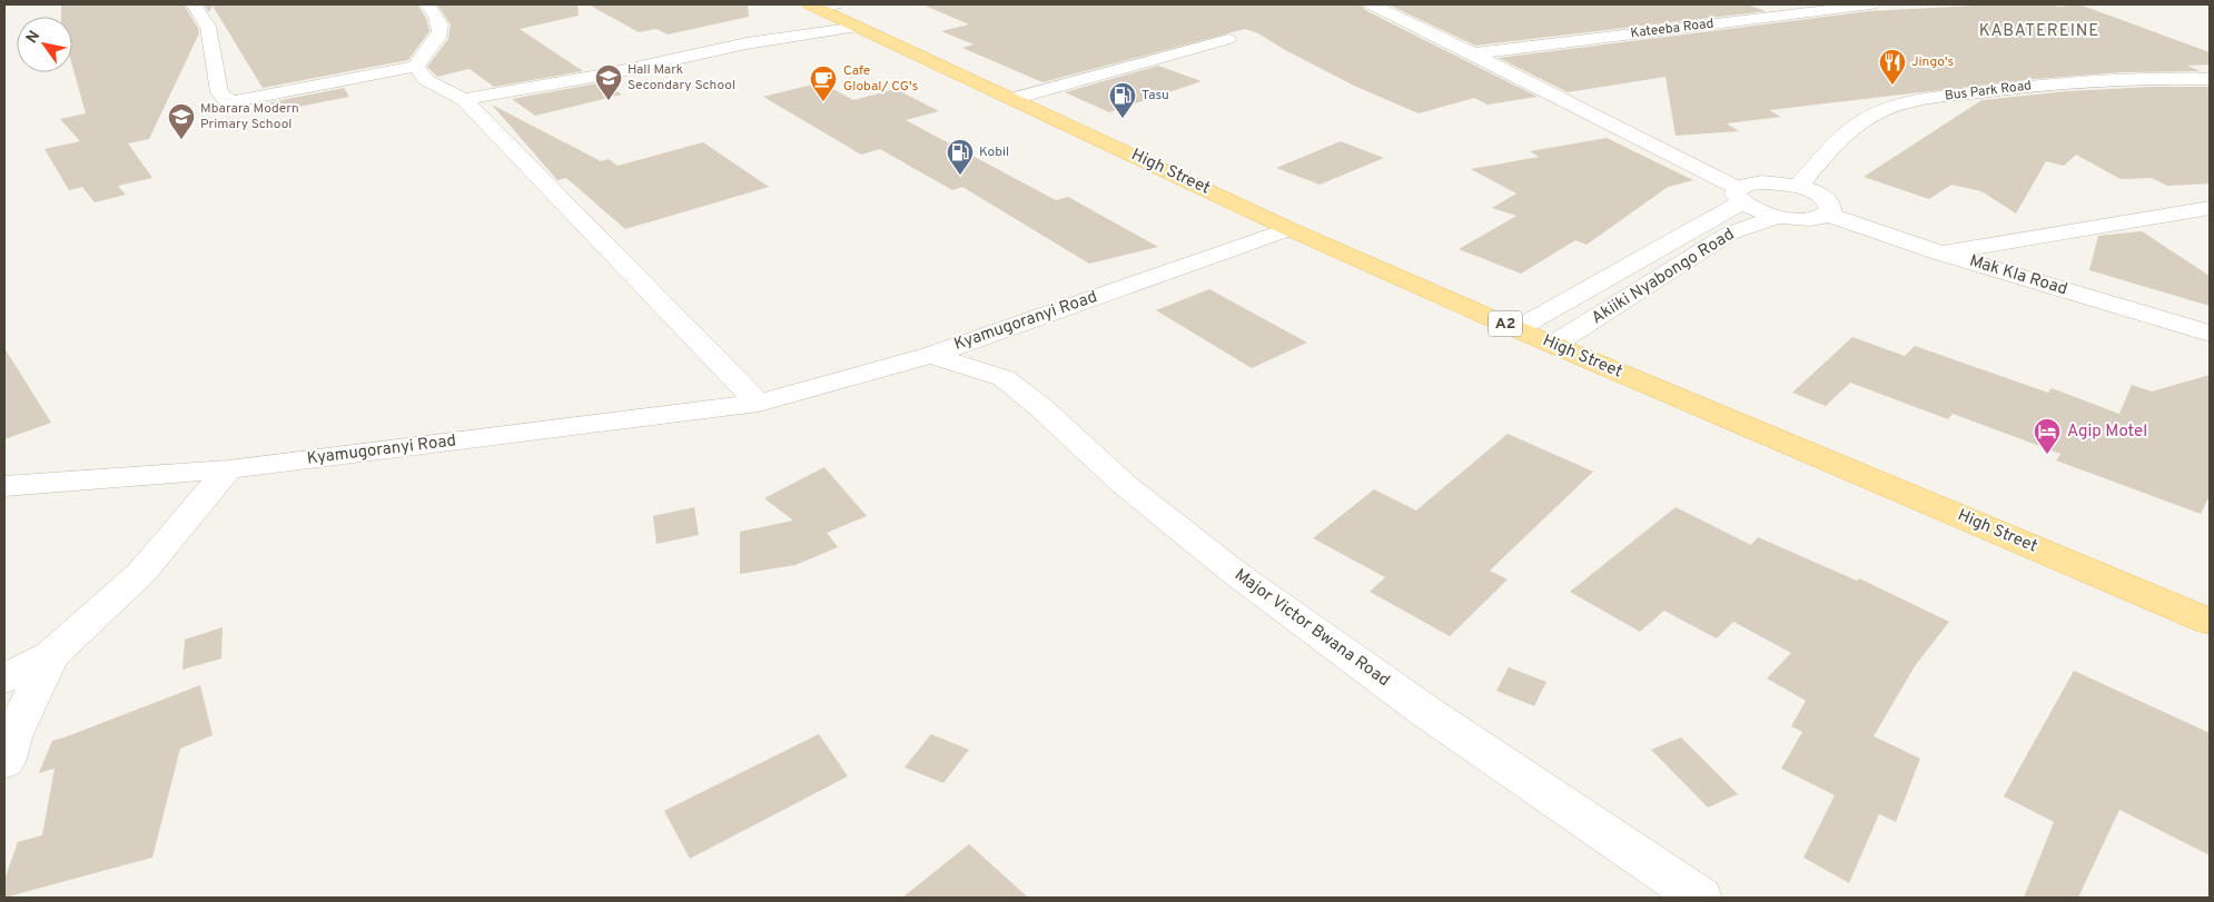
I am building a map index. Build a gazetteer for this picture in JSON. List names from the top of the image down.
{
  "streets": {
    "main road": ["High Street", "A2"],
    "street": [
      "Kateeba Road",
      "Bus Park Road",
      "Mak Kla Road",
      "Akiiki Nyabongo Road",
      "Kyamugoranyi Road",
      "Major Victor Bwana Road"
    ]
  },
  "crossings": [
    ["Bus Park Road", "Akiiki Nyabongo Road"],
    ["High Street", "Akiiki Nyabongo Road"],
    ["High Street", "Kyamugoranyi Road"],
    ["Mak Kla Road", "Akiiki Nyabongo Road"],
    ["Kyamugoranyi Road", "Major Victor Bwana Road"]
  ],
  "districts": ["KABATEREINE"],
  "places": {
    "restaurant": ["Jingo's"],
    "school or university": ["Hall Mark Secondary School", "Mbarara Modern Primary School"],
    "cafe": ["Cafe Global/ CG's"],
    "fuel station": ["Tasu", "Kobil"],
    "hotel": ["Agip Motel"]
  },
  "north": "top left"
}
